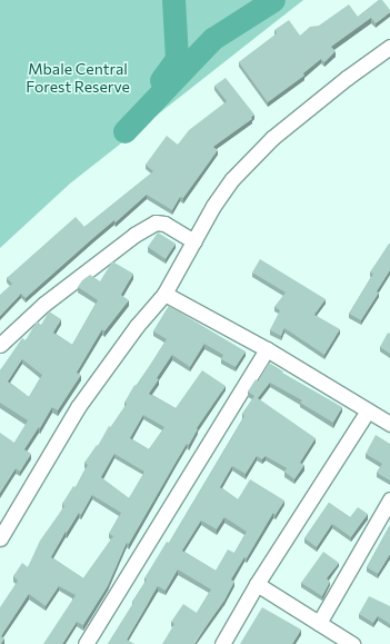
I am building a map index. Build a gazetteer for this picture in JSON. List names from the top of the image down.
{
  "parks": ["Mbale Central Forest Reserve"]
}
